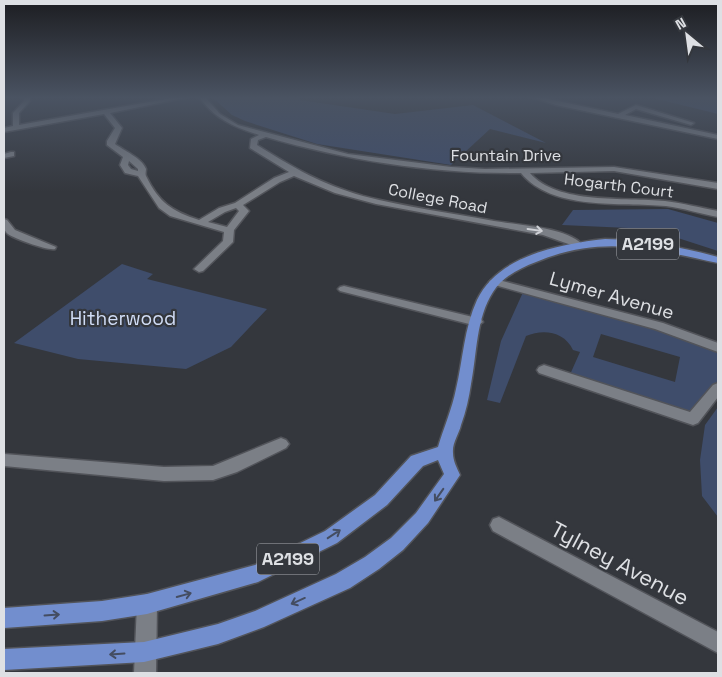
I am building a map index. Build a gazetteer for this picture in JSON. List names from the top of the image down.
{
  "streets": {
    "main road": ["College Road", "A2199"],
    "street": [
      "Fountain Drive",
      "Hogarth Court",
      "Lymer Avenue",
      "Tylney Avenue"
    ]
  },
  "crossings": [
    ["Fountain Drive", "Hogarth Court"],
    ["Fountain Drive", "College Road"],
    ["College Road", "A2199"],
    ["A2199", "Lymer Avenue"]
  ],
  "parks": ["Hitherwood"],
  "north": "top left"
}
